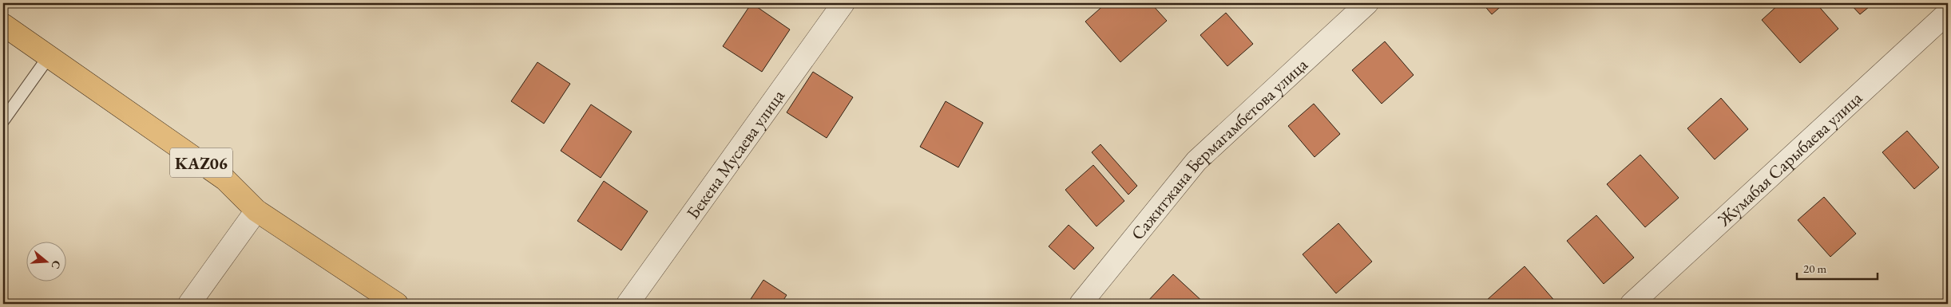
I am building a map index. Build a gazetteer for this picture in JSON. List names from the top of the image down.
{
  "streets": {
    "main road": ["KAZ06"],
    "street": ["Сажитжана Бермагамбетова улица", "Бекена Мусаева улица", "Жумабая Сарыбаева улица"]
  },
  "scale_bar": "20 m",
  "north": "right"
}
